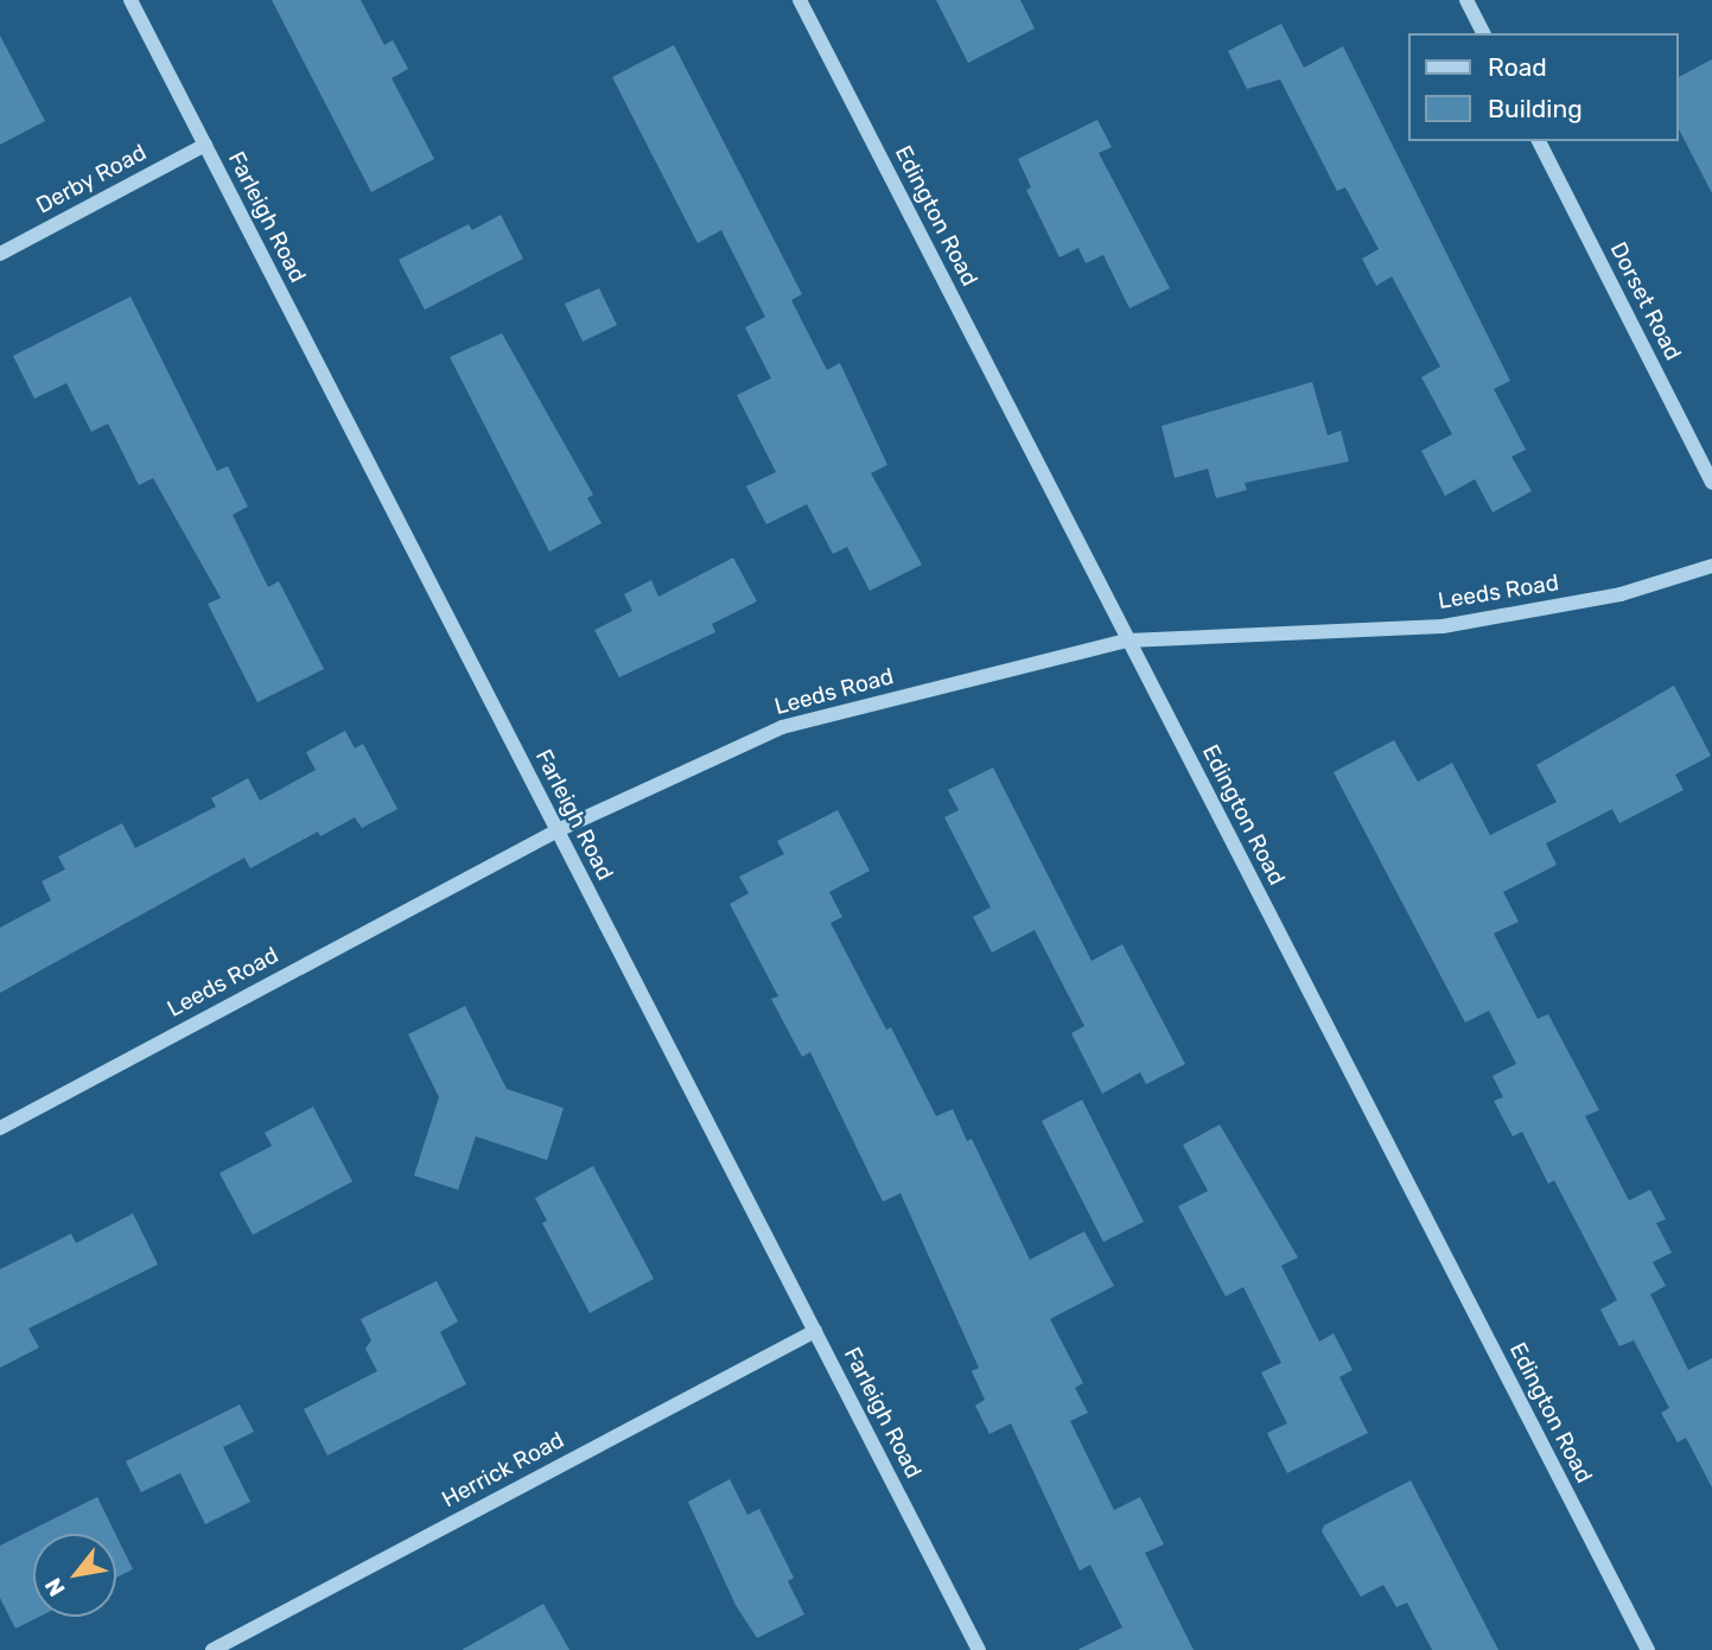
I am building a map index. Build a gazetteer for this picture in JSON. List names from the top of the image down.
{
  "streets": {
    "street": [
      "Derby Road",
      "Edington Road",
      "Farleigh Road",
      "Dorset Road",
      "Leeds Road",
      "Herrick Road"
    ]
  },
  "crossings": [
    ["Derby Road", "Farleigh Road"],
    ["Edington Road", "Leeds Road"],
    ["Farleigh Road", "Leeds Road"],
    ["Farleigh Road", "Herrick Road"]
  ],
  "legend": ["Road", "Building"],
  "north": "bottom left"
}
